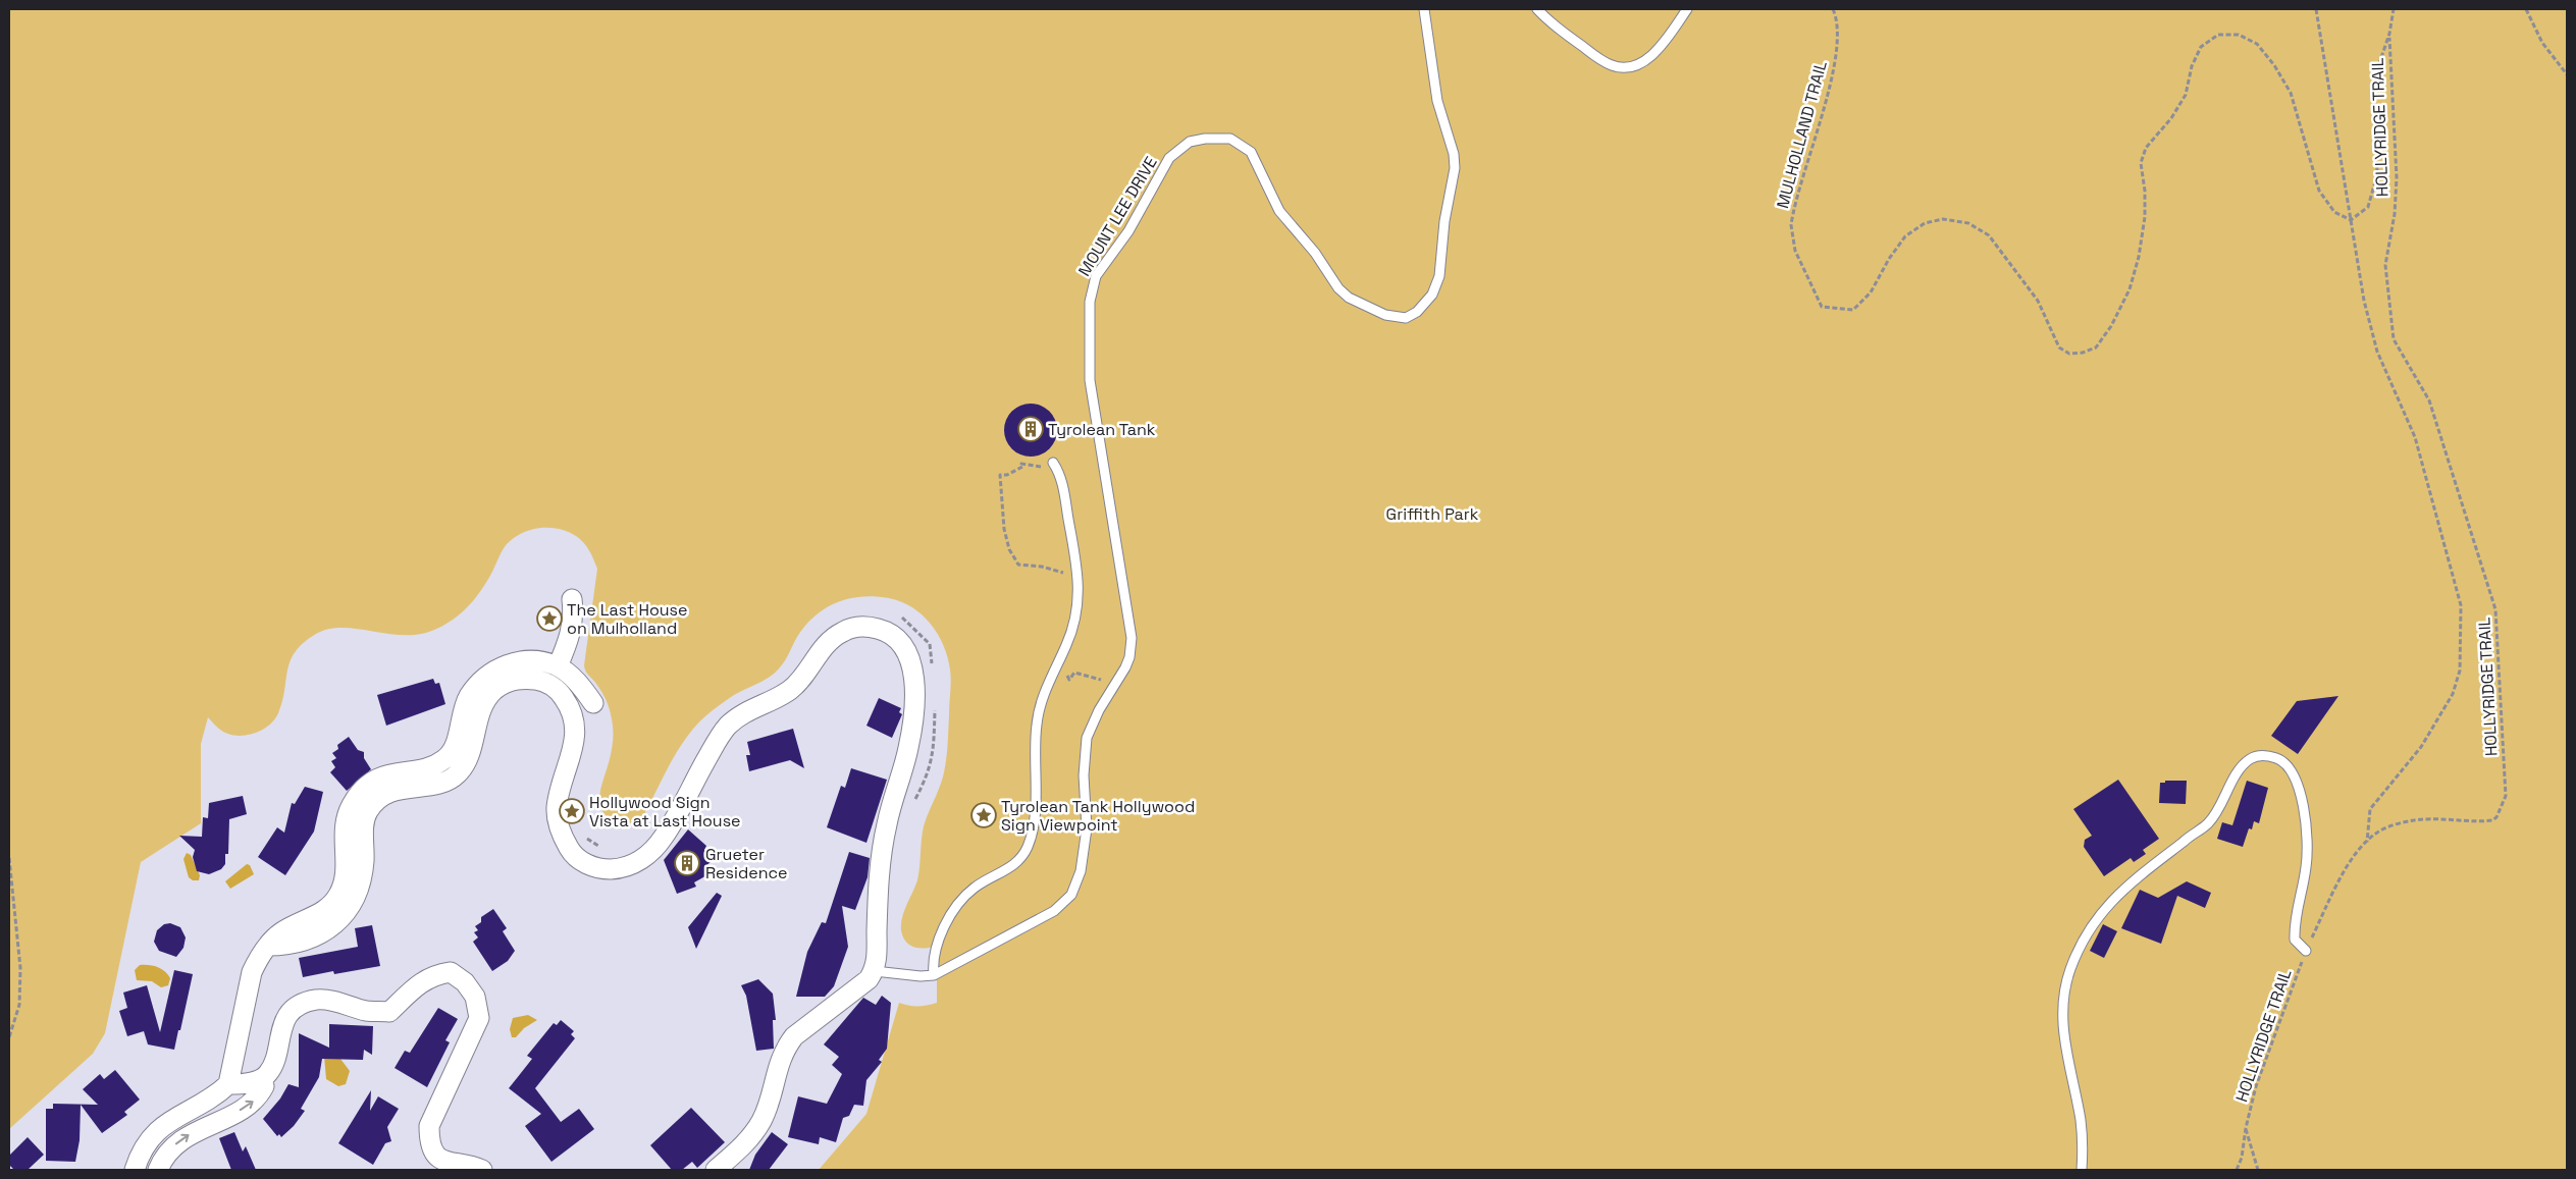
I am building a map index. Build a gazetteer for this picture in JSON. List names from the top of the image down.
{
  "streets": {
    "lane": ["MOUNT LEE DRIVE"],
    "path": ["HOLLYRIDGE TRAIL", "MULHOLLAND TRAIL"]
  },
  "parks": ["Griffith Park"],
  "places": {
    "building": ["Tyrolean Tank", "Grueter Residence"],
    "place": ["The Last House on Mulholland", "Hollywood Sign Vista at Last House", "Tyrolean Tank Hollywood Sign Viewpoint"]
  }
}
